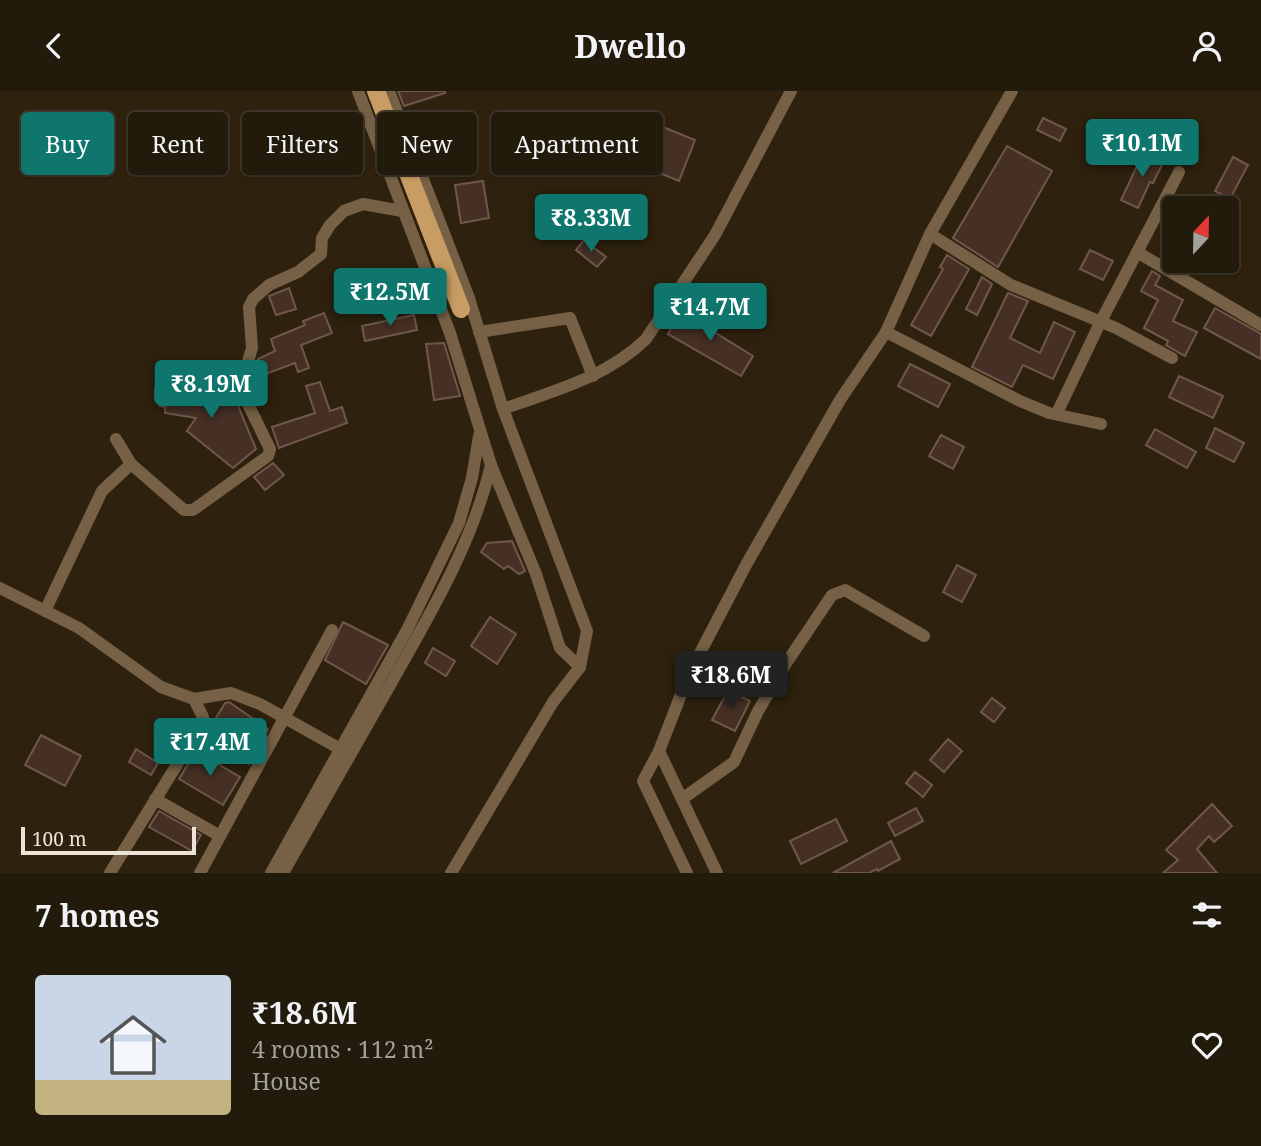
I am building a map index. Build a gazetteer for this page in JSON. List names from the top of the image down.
{
  "scale_bar": "100 m",
  "north": "top",
  "page": {
    "header": "Dwello",
    "chip": [
      "Buy",
      "Rent",
      "Filters",
      "New",
      "Apartment"
    ],
    "price": [
      "₹10.1M",
      "₹8.33M",
      "₹12.5M",
      "₹14.7M",
      "₹8.19M",
      "₹18.6M",
      "₹17.4M"
    ],
    "scale": "100 m",
    "heading": "7 homes",
    "list": [
      {
        "name": "₹18.6M",
        "note": "4 rooms · 112 m² · House"
      }
    ]
  }
}
